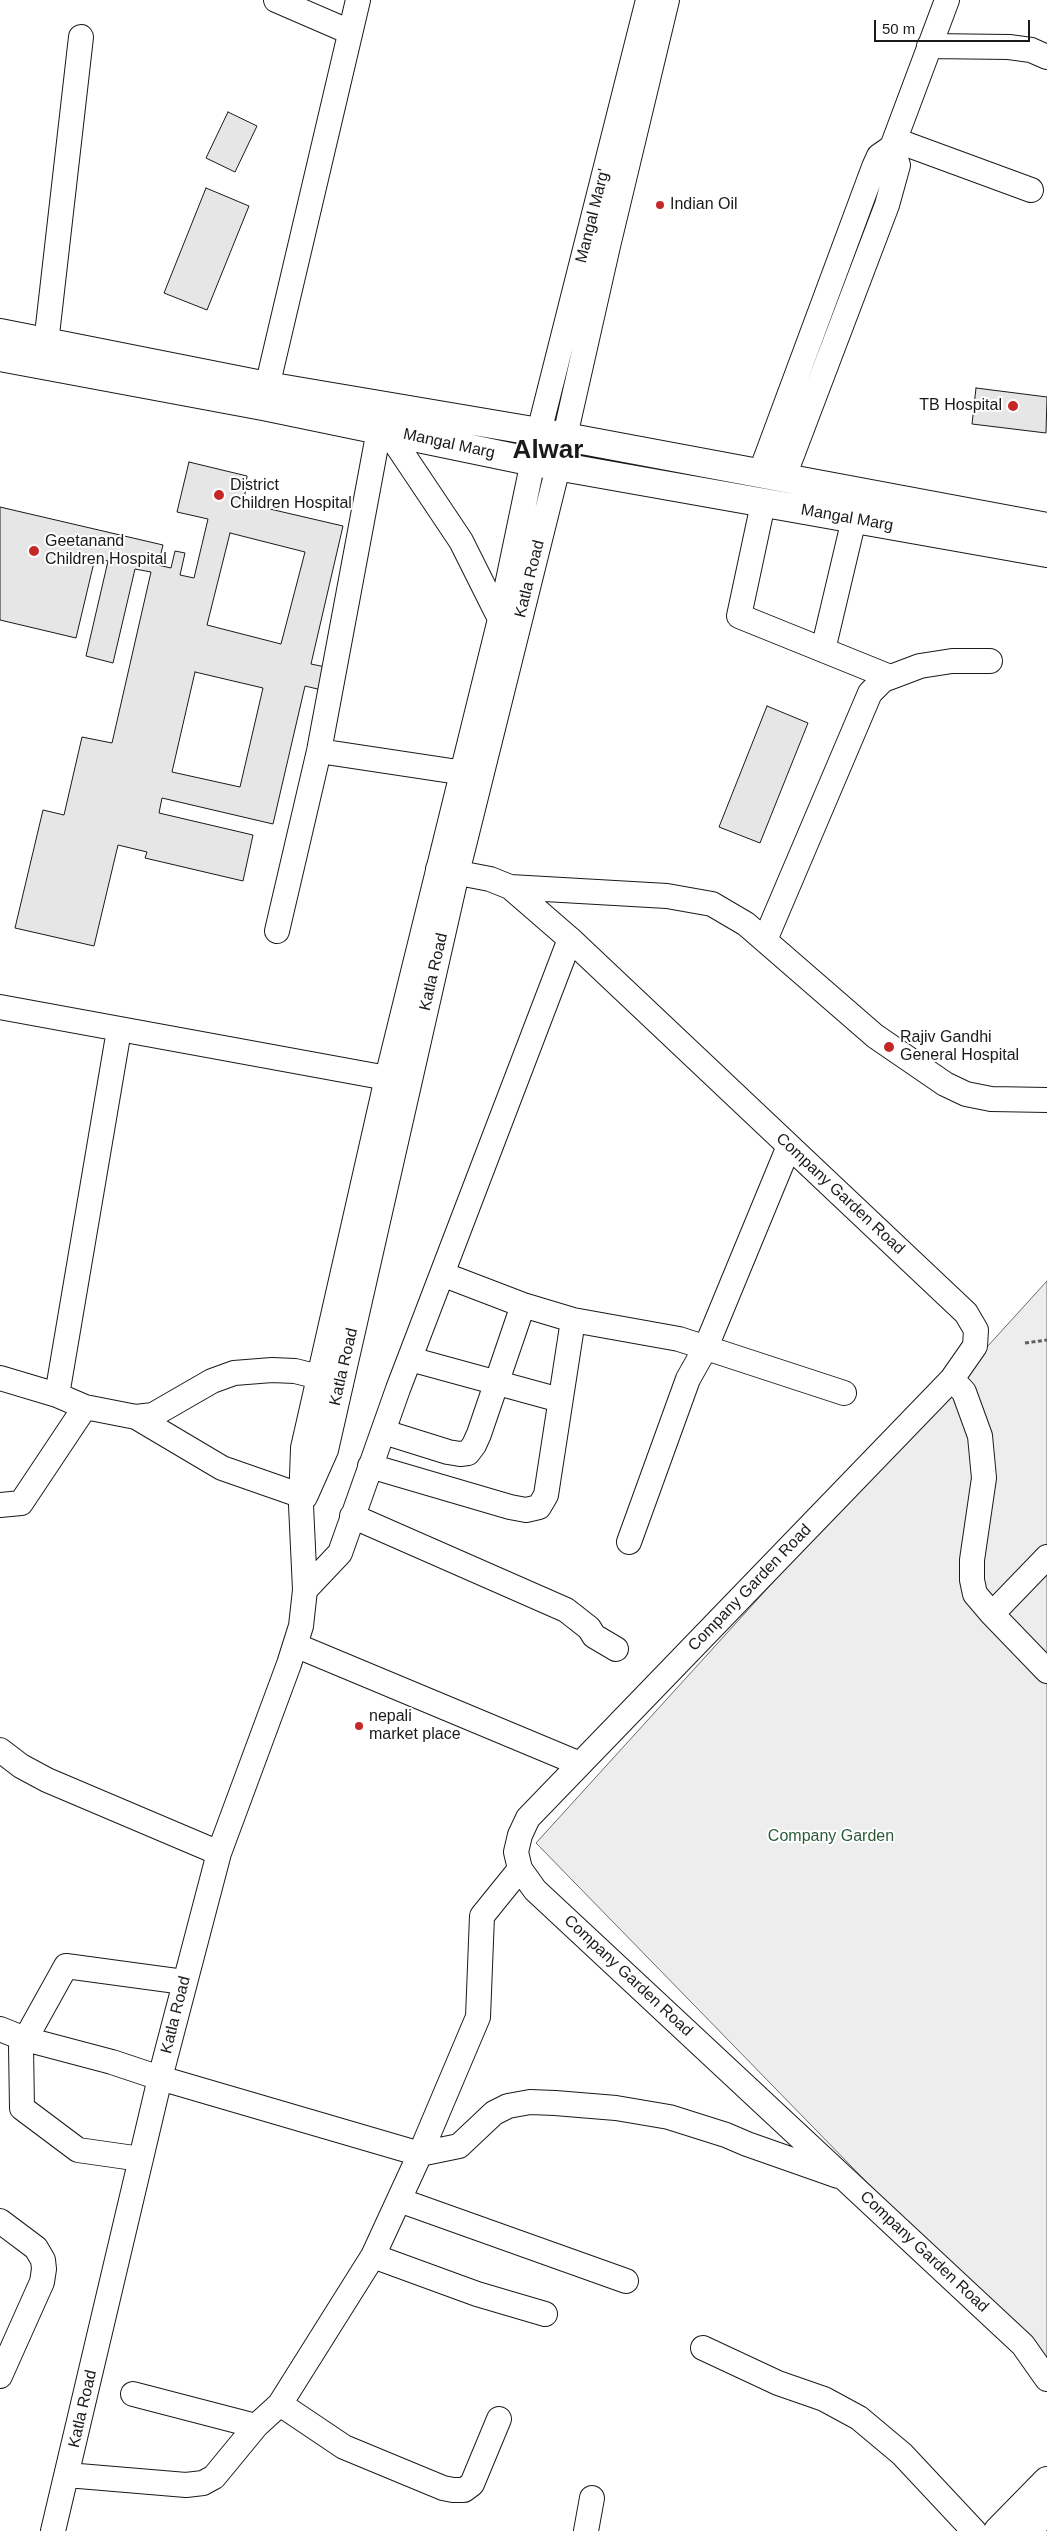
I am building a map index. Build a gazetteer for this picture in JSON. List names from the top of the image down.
{
  "streets": {
    "main road": ["Mangal Marg"],
    "street": ["Mangal Marg'", "Katla Road", "Company Garden Road"]
  },
  "crossings": [
    ["Mangal Marg'", "Mangal Marg"],
    ["Mangal Marg'", "Katla Road"],
    ["Mangal Marg", "Katla Road"],
    ["Katla Road", "Company Garden Road"]
  ],
  "districts": ["Alwar"],
  "parks": ["Company Garden"],
  "places": [
    "Indian Oil",
    "TB Hospital",
    "District Children Hospital",
    "Geetanand Children Hospital",
    "Rajiv Gandhi General Hospital",
    "nepali market place"
  ],
  "scale_bar": "50 m"
}
